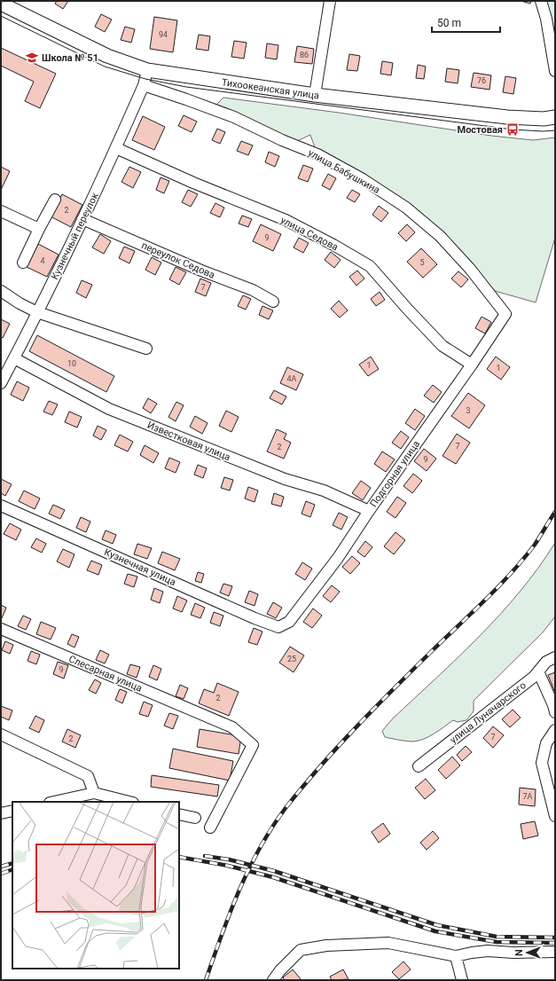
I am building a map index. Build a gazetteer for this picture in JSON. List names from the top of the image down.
{
  "streets": {
    "main road": ["Тихоокеанская улица"],
    "street": [
      "улица Бабушкина",
      "улица Седова",
      "Кузнечный переулок",
      "переулок Седова",
      "Известковая улица",
      "Подгорная улица",
      "Кузнечная улица",
      "Слесарная улица",
      "улица Луначарского"
    ]
  },
  "crossings": [
    ["Тихоокеанская улица", "Кузнечный переулок"],
    ["улица Бабушкина", "Кузнечный переулок"],
    ["улица Бабушкина", "Подгорная улица"],
    ["улица Седова", "Кузнечный переулок"],
    ["улица Седова", "Подгорная улица"],
    ["Кузнечный переулок", "переулок Седова"],
    ["Кузнечный переулок", "Известковая улица"],
    ["Известковая улица", "Подгорная улица"],
    ["Подгорная улица", "Кузнечная улица"]
  ],
  "places": {
    "school or university": ["Школа № 51"],
    "bus stop": ["Мостовая"]
  },
  "house_numbers": [
    "94",
    "86",
    "76",
    "2",
    "9",
    "4",
    "5",
    "7",
    "10",
    "1",
    "1",
    "4А",
    "3",
    "7",
    "2",
    "9",
    "25",
    "9",
    "2",
    "7",
    "2",
    "7А"
  ],
  "scale_bar": "50 m",
  "north": "left"
}
